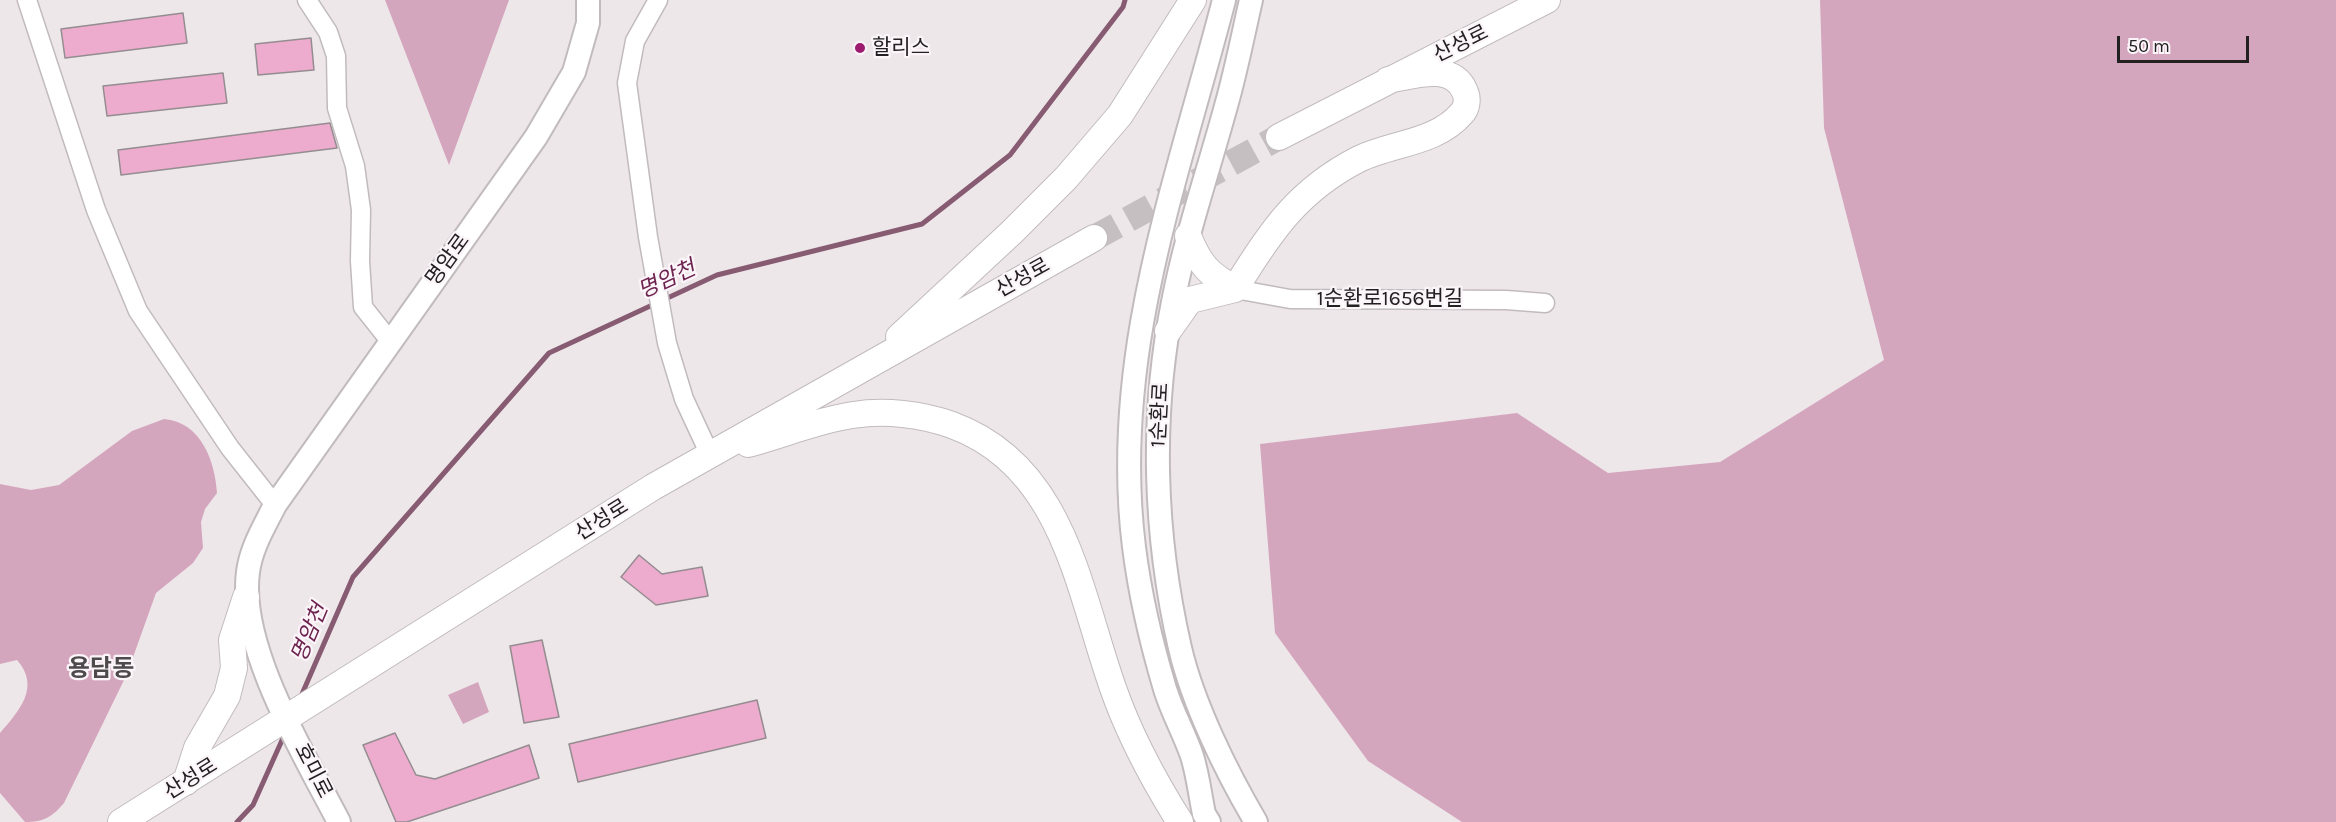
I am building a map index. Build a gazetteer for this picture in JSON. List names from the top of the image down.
{
  "streets": {
    "main road": ["산성로"],
    "street": [
      "명암로",
      "1순환로1656번길",
      "1순환로",
      "호미로"
    ]
  },
  "crossings": [
    ["산성로", "명암로"],
    ["산성로", "호미로"],
    ["명암로", "호미로"]
  ],
  "districts": ["용담동"],
  "water": ["명암천"],
  "places": ["할리스"],
  "scale_bar": "50 m"
}
